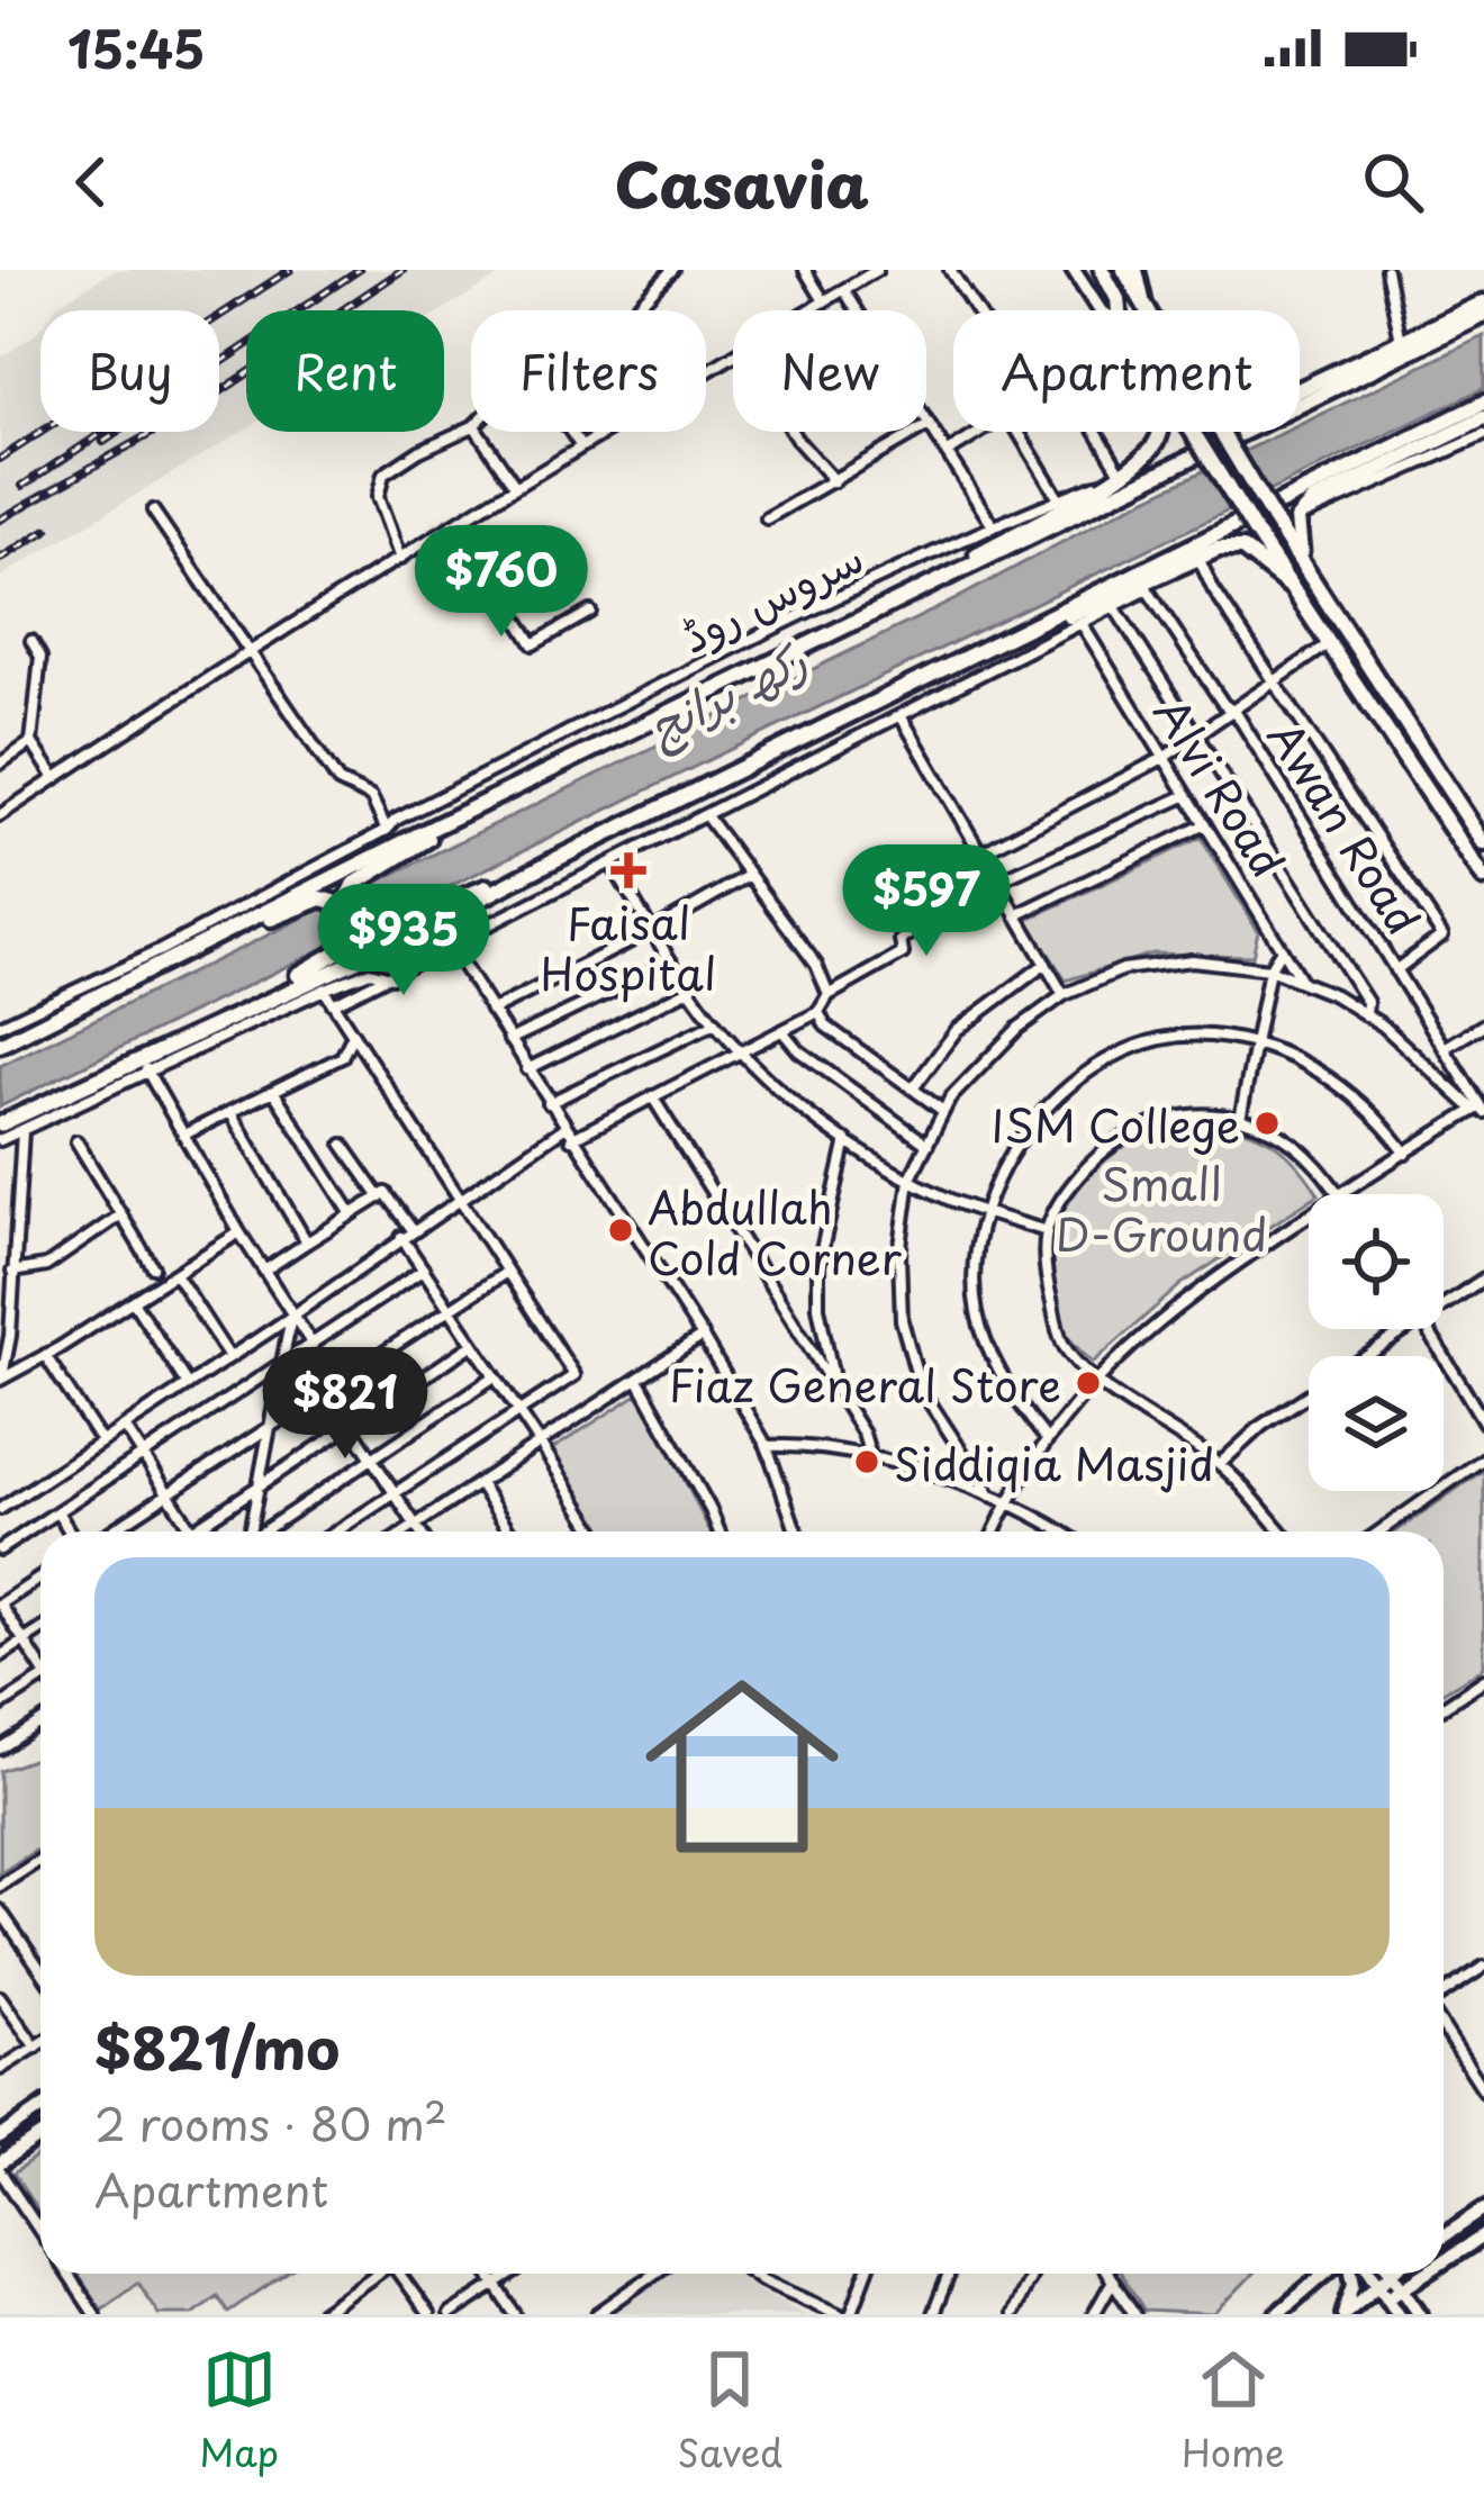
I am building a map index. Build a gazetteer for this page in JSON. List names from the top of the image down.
{
  "streets": {
    "street": ["سروس روڈ", "Alvi Road", "Awan Road"]
  },
  "water": ["رکھ برانچ"],
  "parks": ["Small D-Ground"],
  "places": {
    "health": ["Faisal Hospital"],
    "other": [
      "ISM College",
      "Abdullah Cold Corner",
      "Fiaz General Store",
      "Siddiqia Masjid"
    ]
  },
  "page": {
    "status": "15:45",
    "header": "Casavia",
    "chip": [
      "Buy",
      "Rent",
      "Filters",
      "New",
      "Apartment"
    ],
    "price": [
      "$760",
      "$597",
      "$935",
      "$821"
    ],
    "list": [
      {
        "name": "$821/mo",
        "note": "2 rooms · 80 m² · Apartment"
      }
    ],
    "tabs": ["Map", "Saved", "Home"]
  }
}
